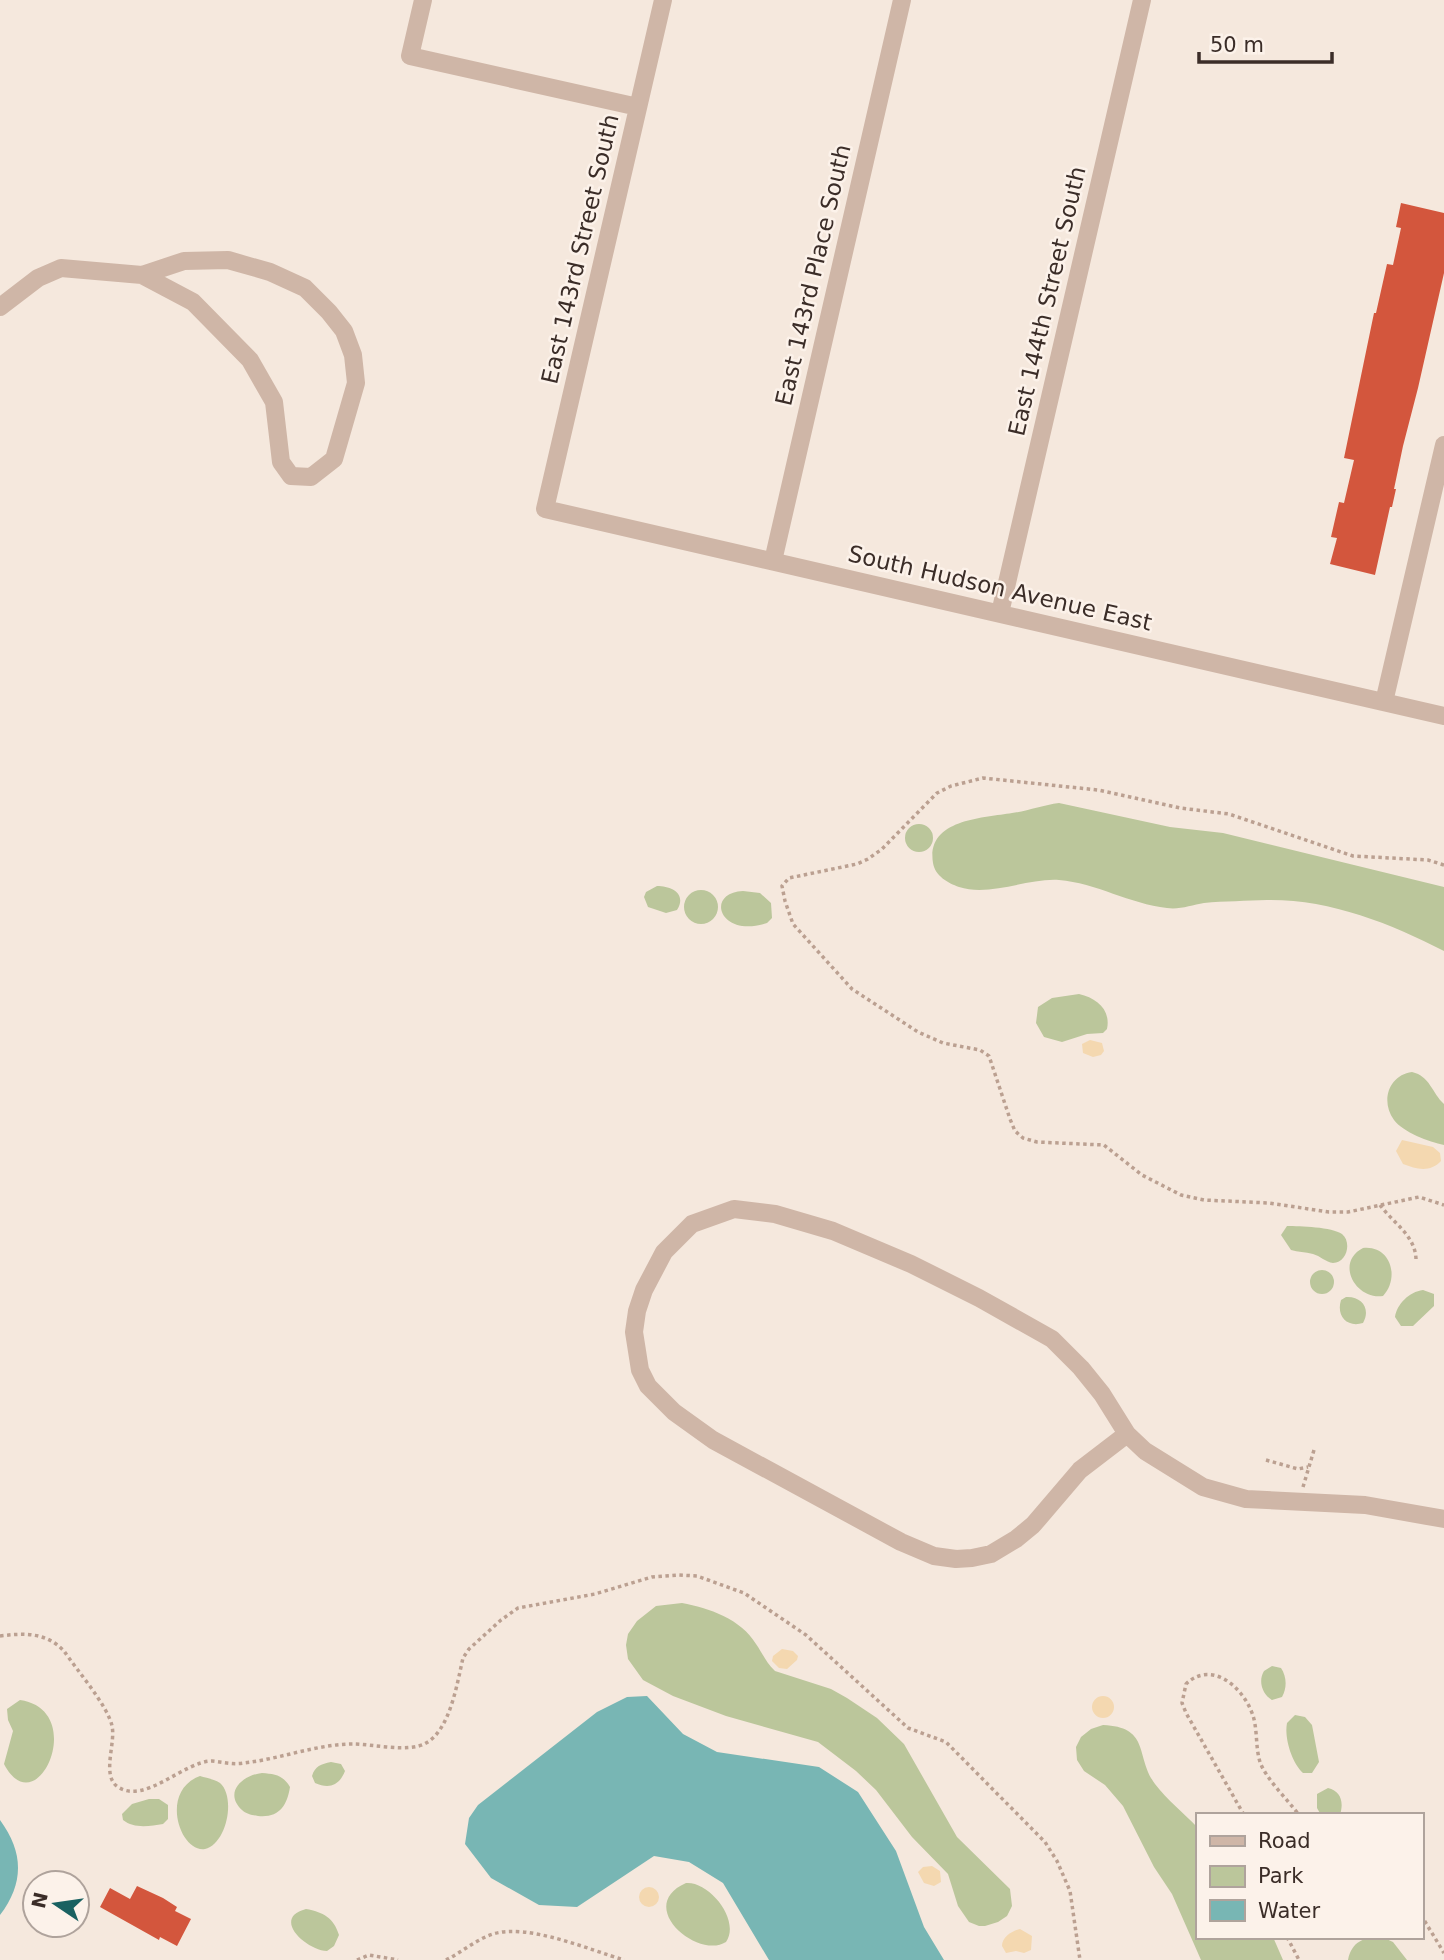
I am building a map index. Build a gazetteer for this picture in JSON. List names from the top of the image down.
{
  "streets": {
    "street": [
      "East 143rd Street South",
      "East 143rd Place South",
      "East 144th Street South",
      "South Hudson Avenue East"
    ]
  },
  "crossings": [
    ["East 143rd Street South", "South Hudson Avenue East"],
    ["East 143rd Place South", "South Hudson Avenue East"],
    ["East 144th Street South", "South Hudson Avenue East"]
  ],
  "legend": ["Road", "Park", "Water"],
  "scale_bar": "50 m",
  "north": "left"
}
